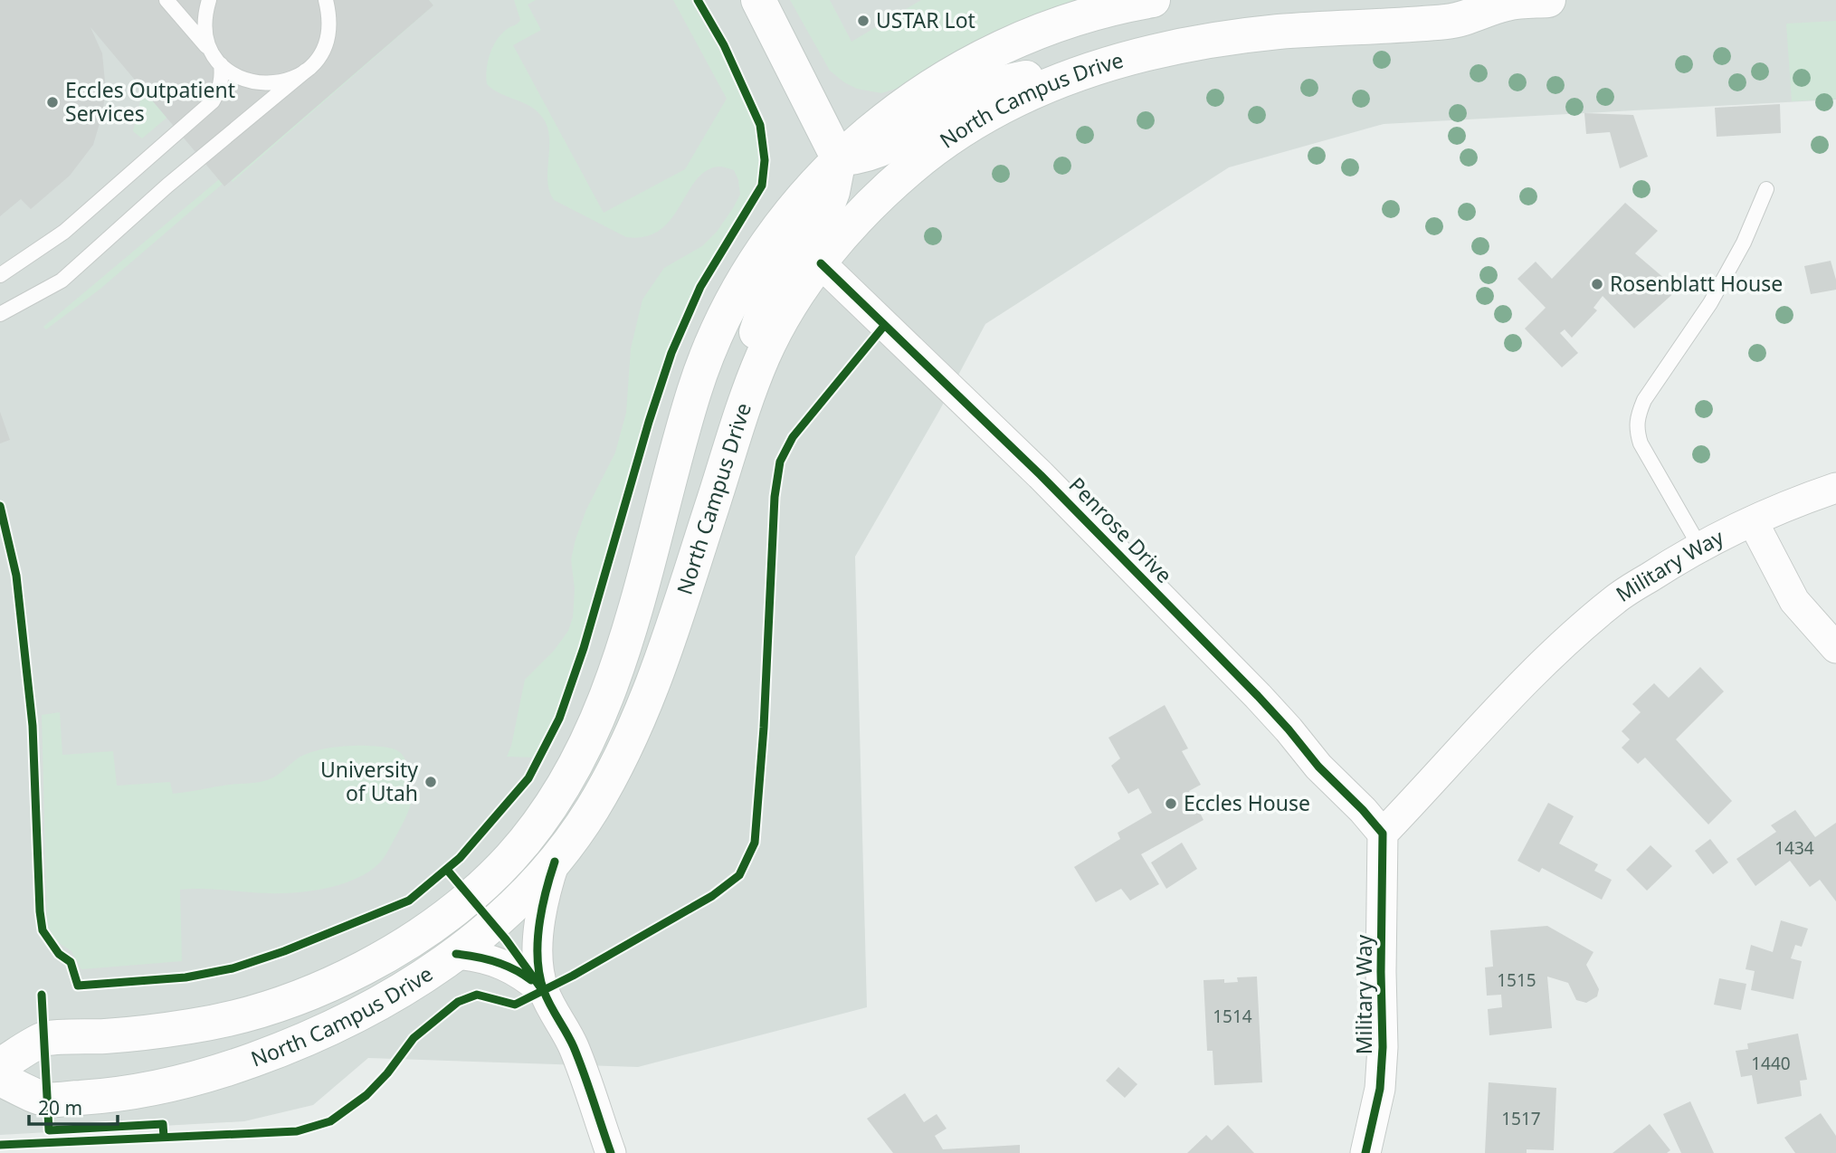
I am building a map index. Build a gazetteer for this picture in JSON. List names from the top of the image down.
{
  "streets": {
    "main road": ["North Campus Drive"],
    "street": ["Penrose Drive", "Military Way"]
  },
  "crossings": [
    ["North Campus Drive", "Penrose Drive"],
    ["Penrose Drive", "Military Way"]
  ],
  "places": [
    "USTAR Lot",
    "Eccles Outpatient Services",
    "Rosenblatt House",
    "University of Utah",
    "Eccles House"
  ],
  "house_numbers": [
    "1434",
    "1515",
    "1514",
    "1440",
    "1517"
  ],
  "scale_bar": "20 m"
}
